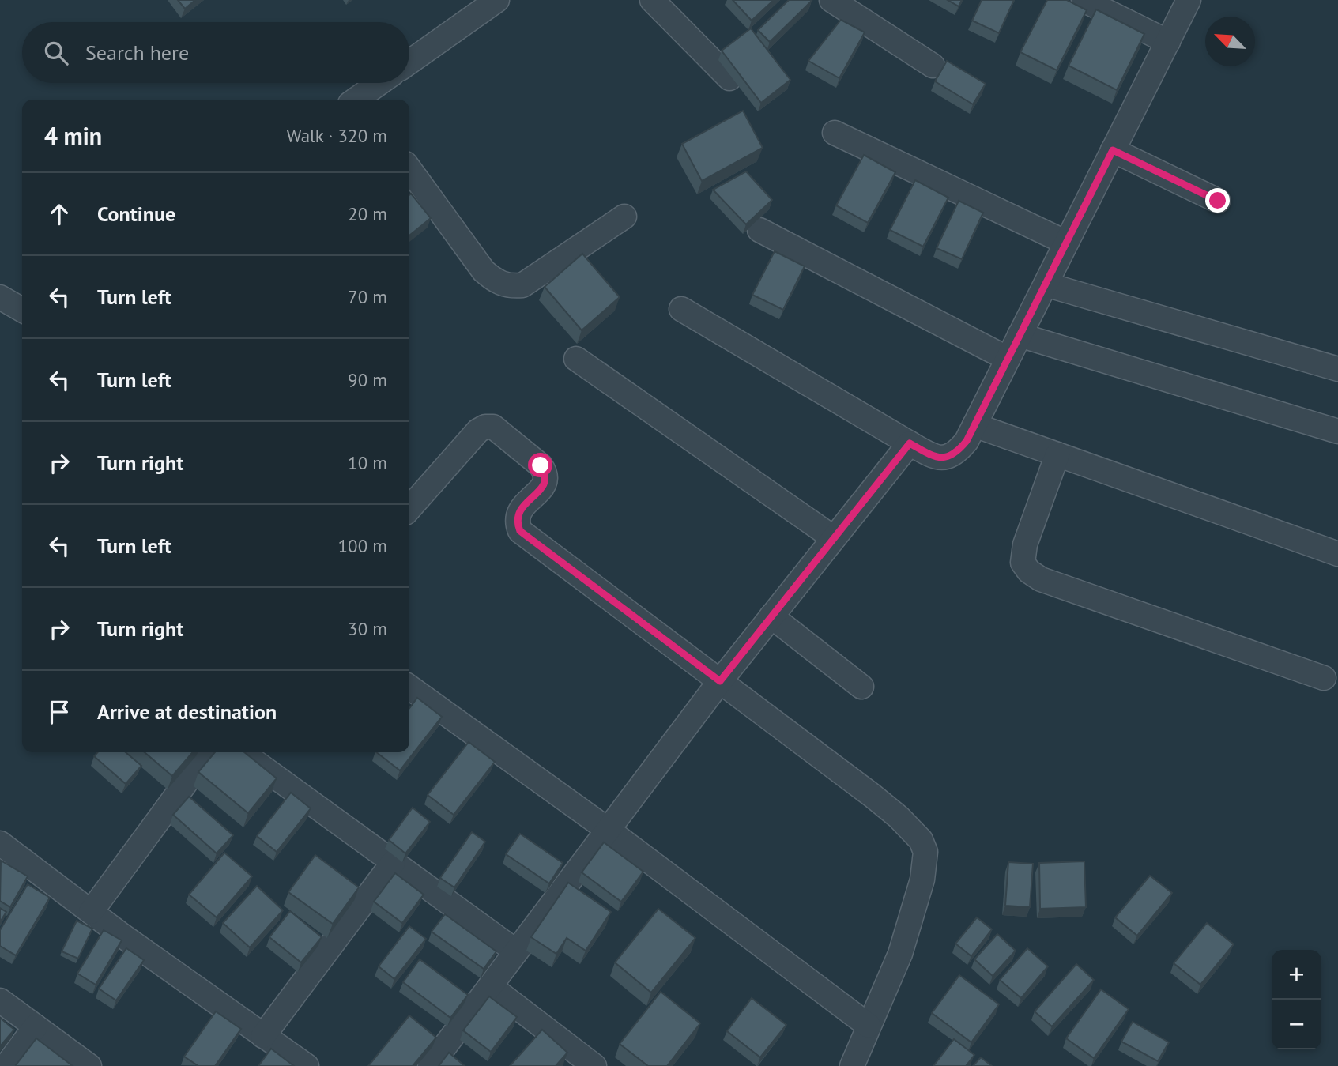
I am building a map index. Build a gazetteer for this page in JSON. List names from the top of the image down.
{
  "north": "top left",
  "page": {
    "search": "Search here",
    "heading": ["4 min", "Walk · 320 m"],
    "list": [
      ["Continue", "20 m"],
      ["Turn left", "70 m"],
      ["Turn left", "90 m"],
      ["Turn right", "10 m"],
      ["Turn left", "100 m"],
      ["Turn right", "30 m"],
      "Arrive at destination"
    ],
    "map_buttons": ["+", "−"]
  }
}
